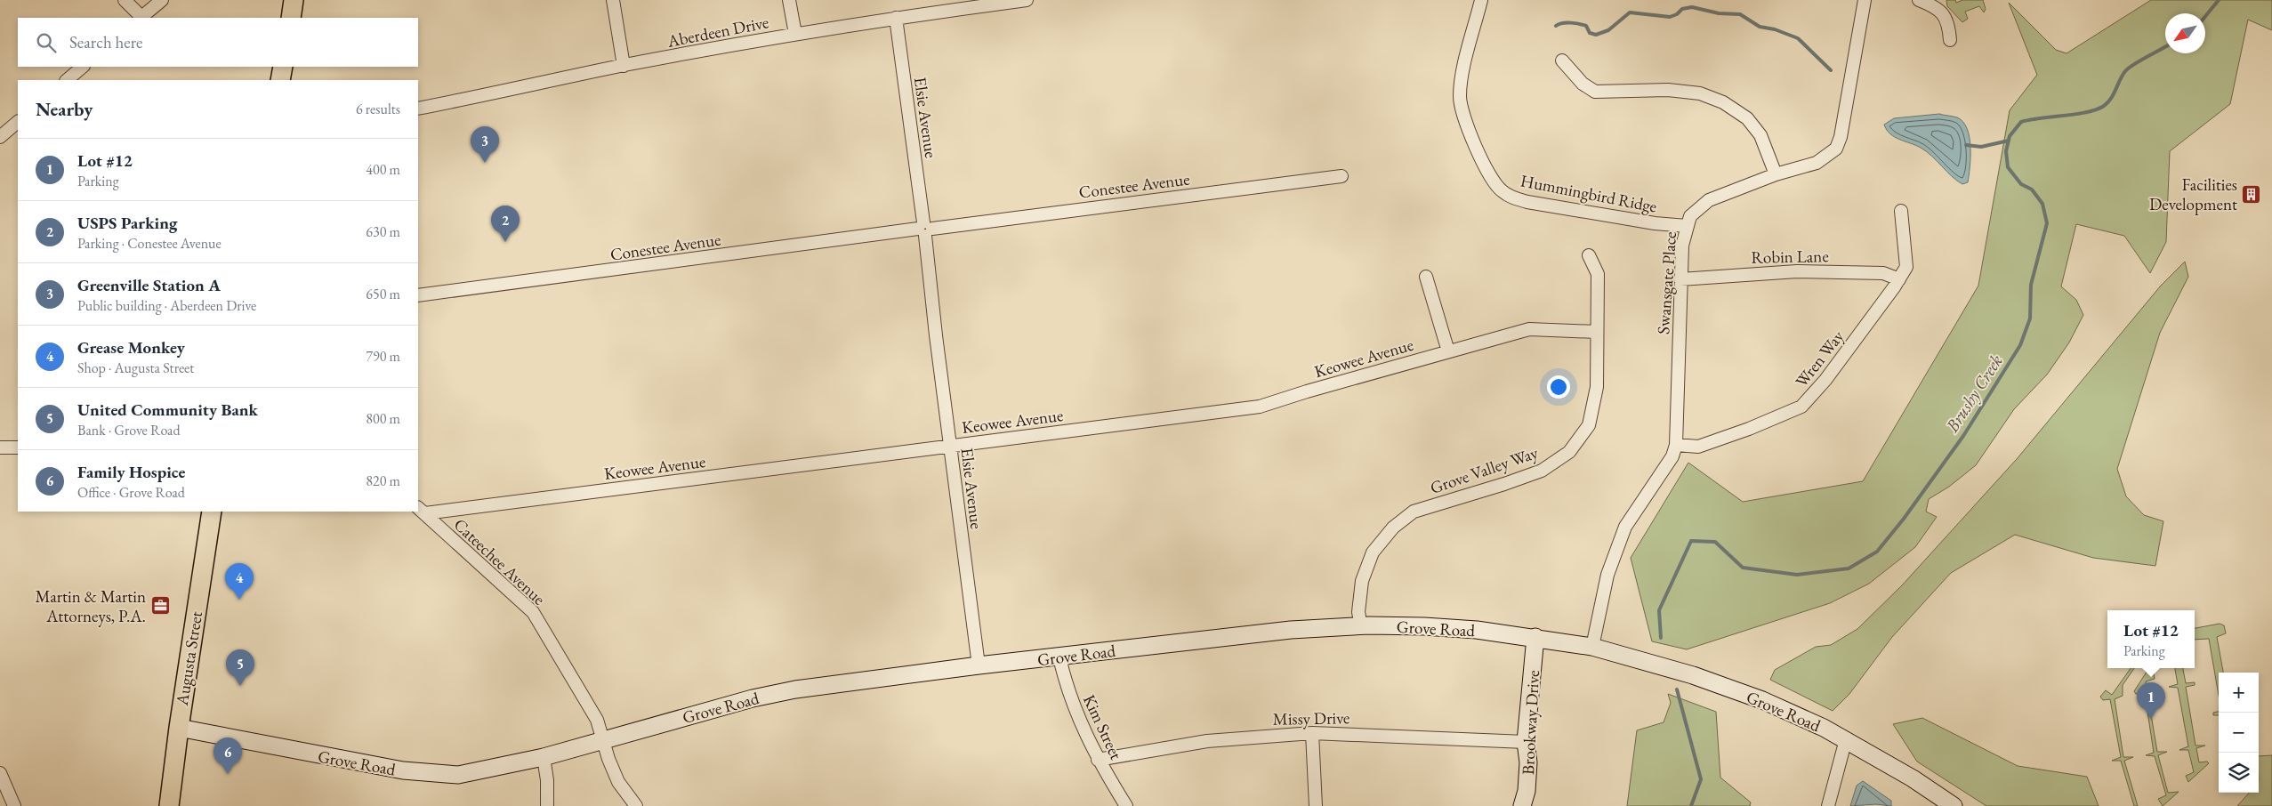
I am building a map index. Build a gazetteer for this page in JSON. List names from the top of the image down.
{
  "streets": {
    "main road": ["Grove Road", "Augusta Street", "Brookway Drive"],
    "street": [
      "Aberdeen Drive",
      "Elsie Avenue",
      "Conestee Avenue",
      "Hummingbird Ridge",
      "Robin Lane",
      "Swansgate Place",
      "Keowee Avenue",
      "Wren Way",
      "Grove Valley Way",
      "Cateechee Avenue",
      "Missy Drive",
      "Kim Street"
    ]
  },
  "crossings": [
    ["Aberdeen Drive", "Elsie Avenue"],
    ["Elsie Avenue", "Conestee Avenue"],
    ["Elsie Avenue", "Keowee Avenue"],
    ["Elsie Avenue", "Grove Road"],
    ["Hummingbird Ridge", "Swansgate Place"],
    ["Robin Lane", "Swansgate Place"],
    ["Robin Lane", "Wren Way"],
    ["Swansgate Place", "Wren Way"],
    ["Swansgate Place", "Grove Road"],
    ["Keowee Avenue", "Grove Valley Way"],
    ["Keowee Avenue", "Cateechee Avenue"],
    ["Grove Valley Way", "Grove Road"],
    ["Cateechee Avenue", "Grove Road"],
    ["Grove Road", "Augusta Street"],
    ["Grove Road", "Brookway Drive"],
    ["Grove Road", "Kim Street"],
    ["Missy Drive", "Brookway Drive"],
    ["Missy Drive", "Kim Street"]
  ],
  "water": ["Brushy Creek"],
  "places": {
    "building": ["Facilities Development"],
    "office": ["Martin & Martin Attorneys, P.A."]
  },
  "north": "bottom left",
  "page": {
    "search": "Search here",
    "heading": ["Nearby", "6 results"],
    "pins": [
      "3",
      "2",
      "4",
      "5",
      "1",
      "6"
    ],
    "list": [
      {
        "mark": "1",
        "name": "Lot #12",
        "note": "Parking",
        "value": "400 m"
      },
      {
        "mark": "2",
        "name": "USPS Parking",
        "note": "Parking · Conestee Avenue",
        "value": "630 m"
      },
      {
        "mark": "3",
        "name": "Greenville Station A",
        "note": "Public building · Aberdeen Drive",
        "value": "650 m"
      },
      {
        "mark": "4",
        "name": "Grease Monkey",
        "note": "Shop · Augusta Street",
        "value": "790 m"
      },
      {
        "mark": "5",
        "name": "United Community Bank",
        "note": "Bank · Grove Road",
        "value": "800 m"
      },
      {
        "mark": "6",
        "name": "Family Hospice",
        "note": "Office · Grove Road",
        "value": "820 m"
      }
    ],
    "popup": ["Lot #12", "Parking"],
    "map_buttons": ["+", "−"]
  }
}
